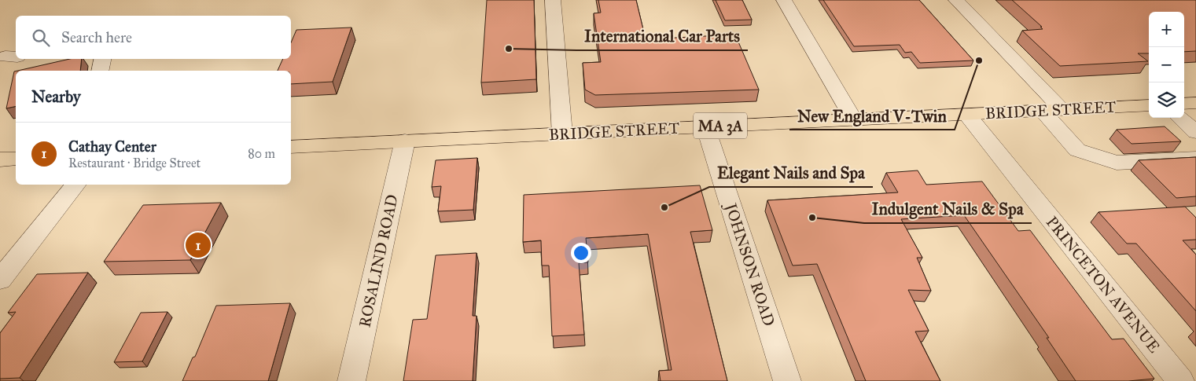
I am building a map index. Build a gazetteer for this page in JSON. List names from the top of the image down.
{
  "streets": {
    "main road": ["BRIDGE STREET", "MA 3A"],
    "street": ["ROSALIND ROAD", "JOHNSON ROAD", "PRINCETON AVENUE"]
  },
  "crossings": [
    ["BRIDGE STREET", "ROSALIND ROAD"],
    ["BRIDGE STREET", "JOHNSON ROAD"],
    ["BRIDGE STREET", "PRINCETON AVENUE"]
  ],
  "places": [
    "International Car Parts",
    "New England V-Twin",
    "Elegant Nails and Spa",
    "Indulgent Nails & Spa"
  ],
  "page": {
    "map_buttons": ["+", "−"],
    "search": "Search here",
    "heading": "Nearby",
    "list": [
      {
        "mark": "1",
        "name": "Cathay Center",
        "note": "Restaurant · Bridge Street",
        "value": "80 m"
      }
    ],
    "pins": "1"
  }
}
